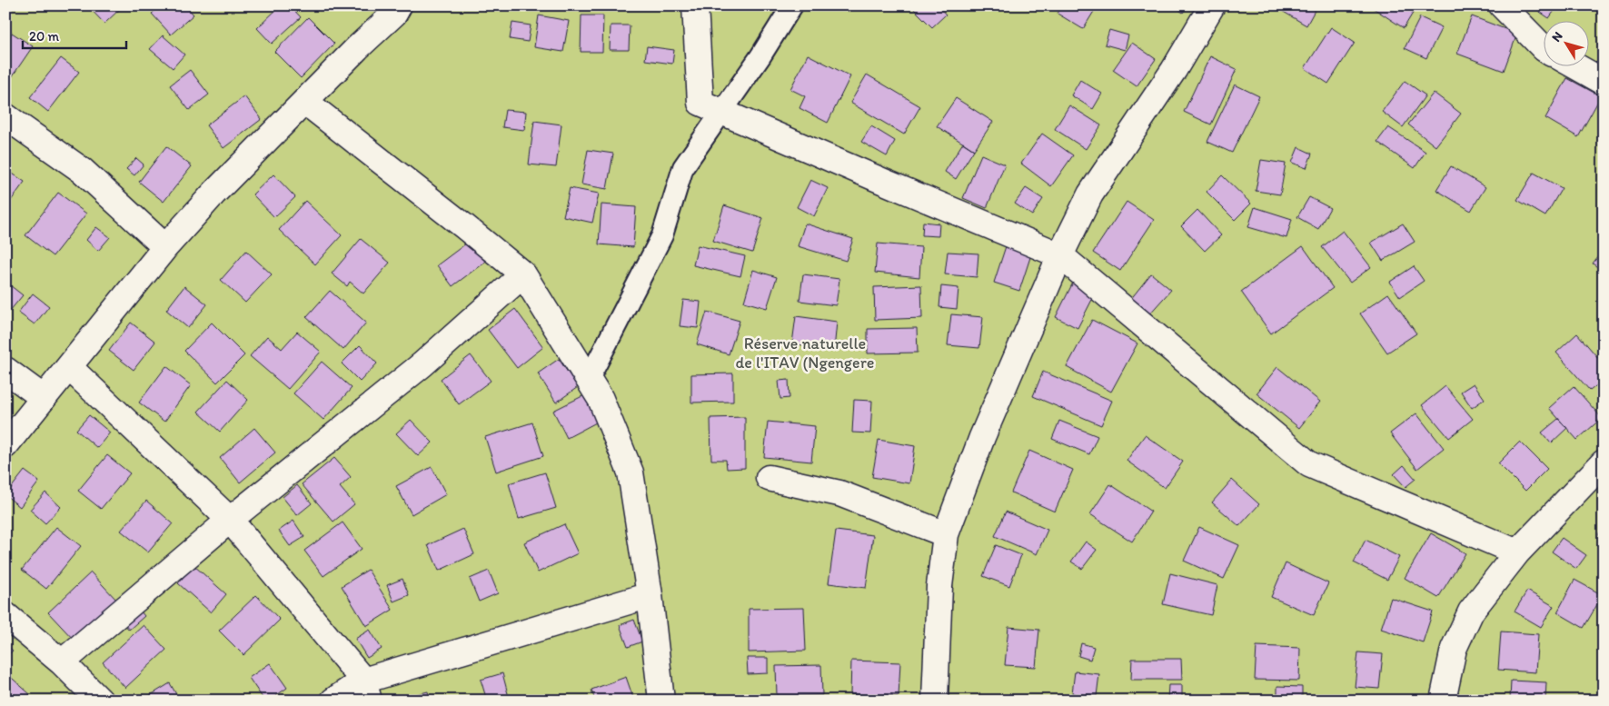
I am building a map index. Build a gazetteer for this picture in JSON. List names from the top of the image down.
{
  "parks": ["Réserve naturelle de l'ITAV (Ngengere"],
  "scale_bar": "20 m",
  "north": "top left"
}
